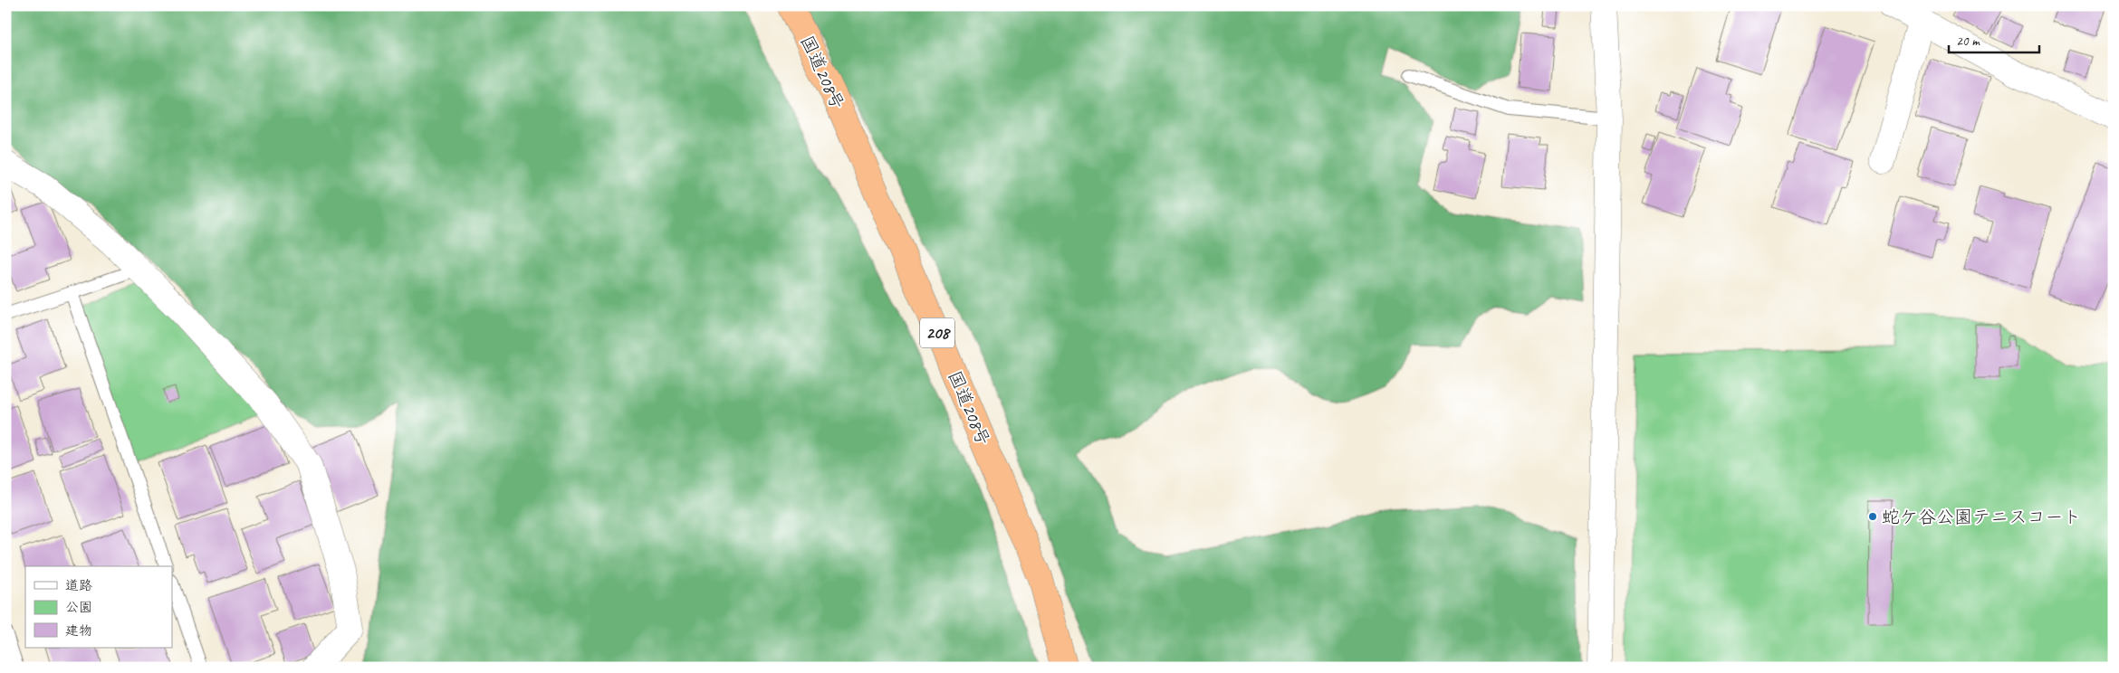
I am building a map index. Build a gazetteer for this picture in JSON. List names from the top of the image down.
{
  "streets": {
    "highway": ["国道208号", "208"]
  },
  "places": ["蛇ケ谷公園テニスコート"],
  "legend": ["道路", "公園", "建物"],
  "scale_bar": "20 m"
}
